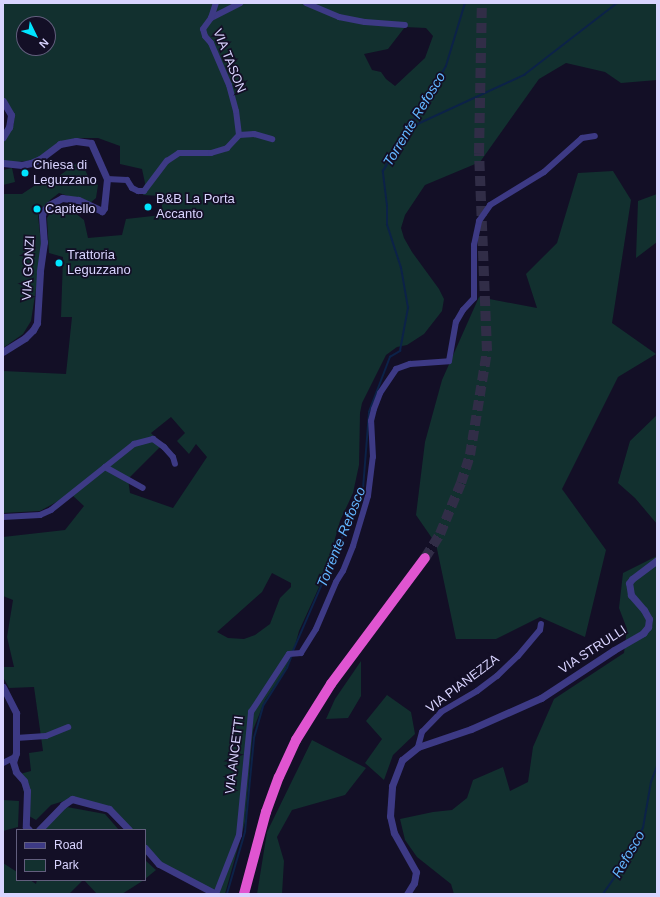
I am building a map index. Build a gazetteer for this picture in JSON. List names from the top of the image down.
{
  "streets": {
    "street": [
      "VIA TASON",
      "VIA GONZI",
      "VIA STRULLI",
      "VIA PIANEZZA",
      "VIA ANCETTI"
    ]
  },
  "crossings": [
    ["VIA STRULLI", "VIA PIANEZZA"]
  ],
  "water": ["Torrente Refosco", "Refosco"],
  "places": [
    "Chiesa di Leguzzano",
    "B&B La Porta Accanto",
    "Capitello",
    "Trattoria Leguzzano"
  ],
  "legend": ["Road", "Park"],
  "north": "bottom right"
}
